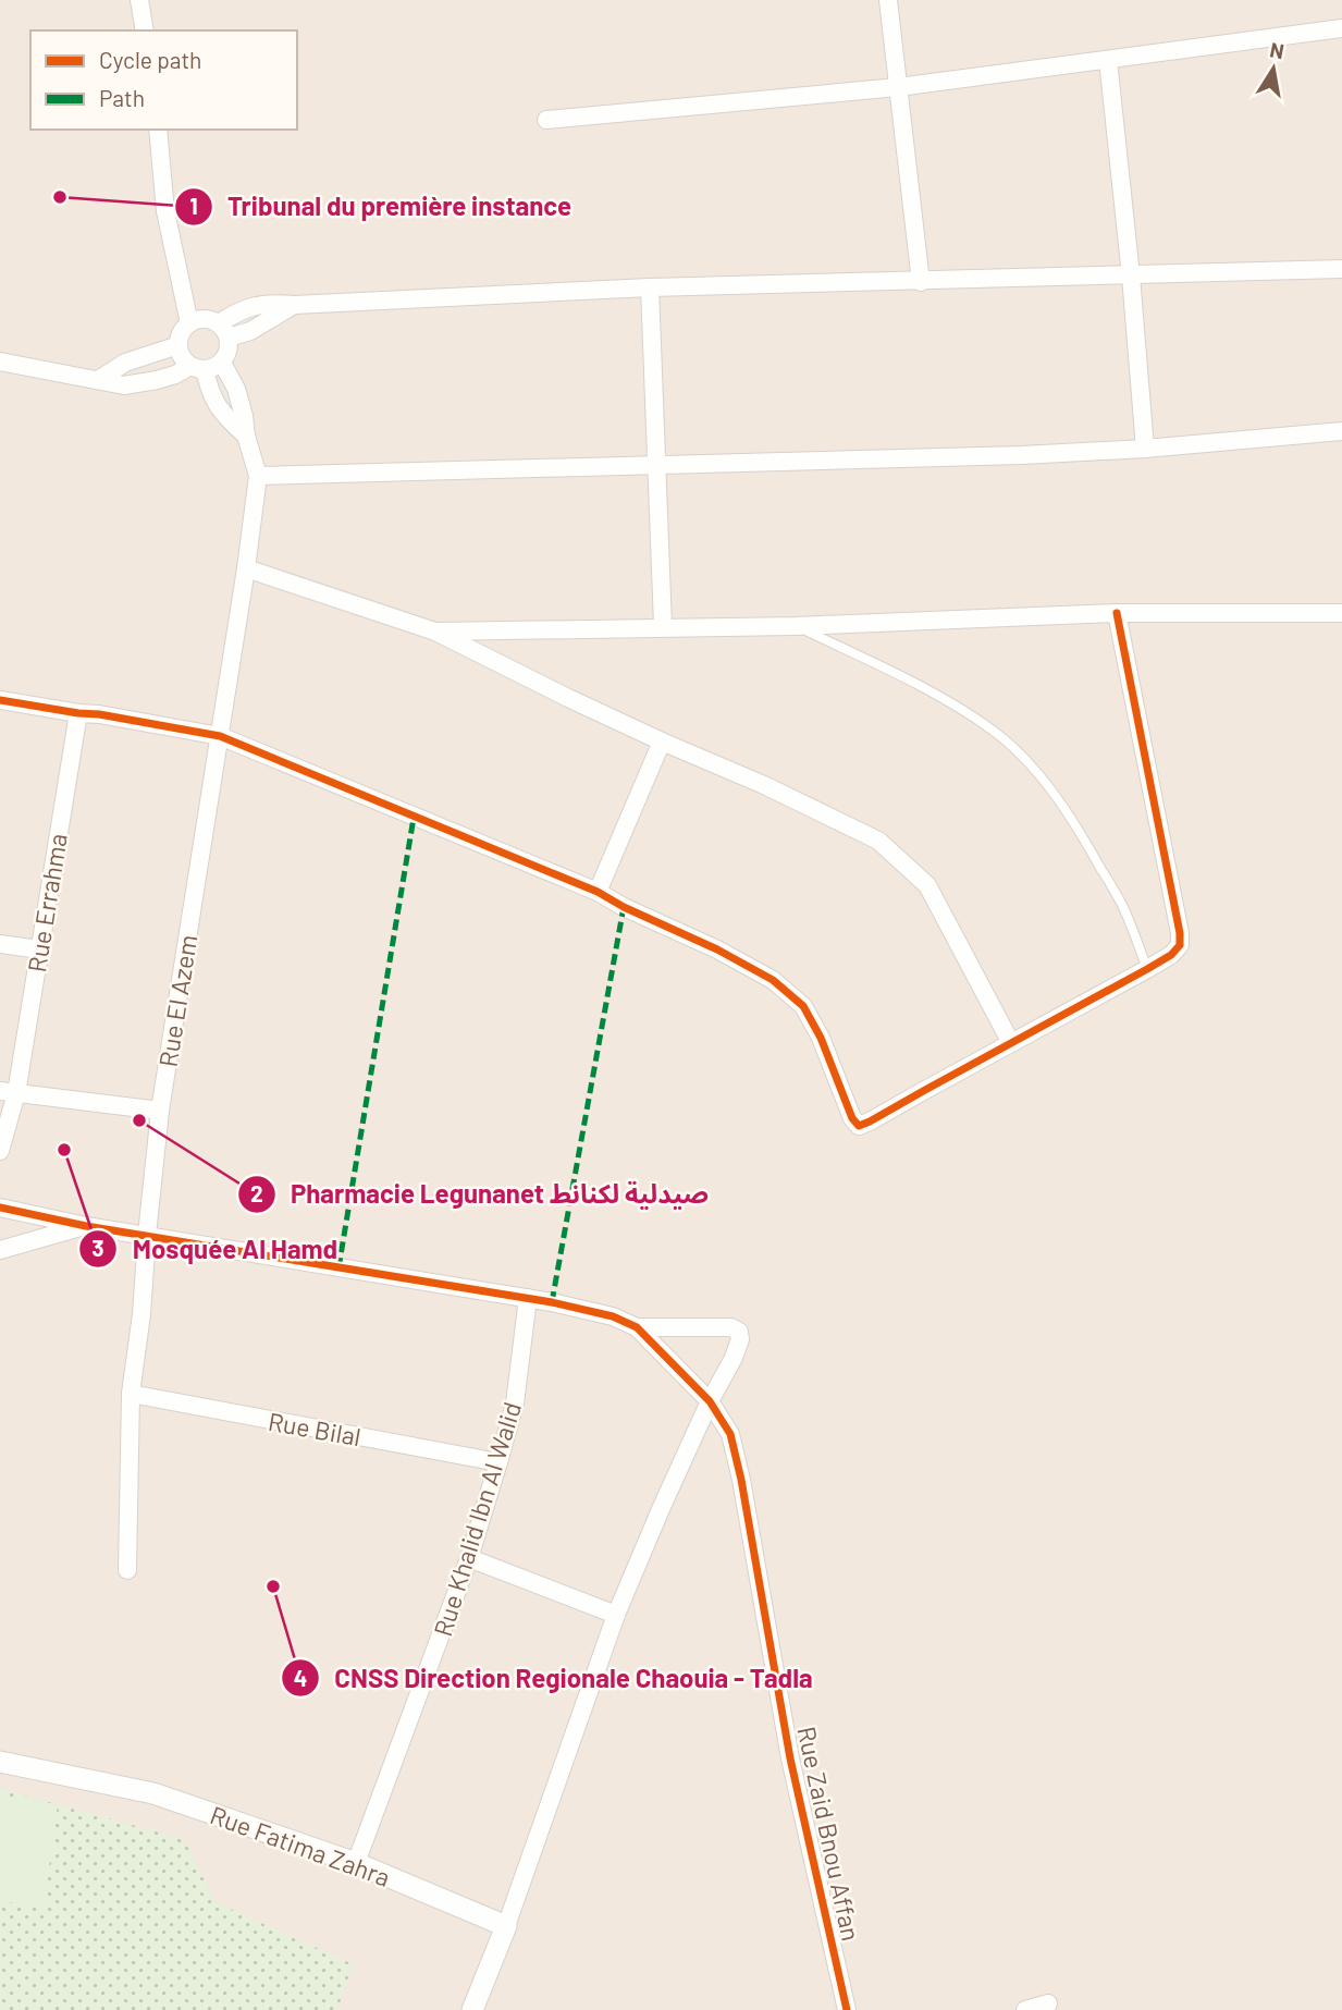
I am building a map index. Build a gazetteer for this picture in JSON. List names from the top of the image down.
{
  "streets": {
    "street": [
      "Rue Errahma",
      "Rue El Azem",
      "Rue Bilal",
      "Rue Khalid Ibn Al Walid",
      "Rue Zaid Bnou Affan",
      "Rue Fatima Zahra"
    ]
  },
  "crossings": [
    ["Rue El Azem", "Rue Bilal"],
    ["Rue Bilal", "Rue Khalid Ibn Al Walid"],
    ["Rue Khalid Ibn Al Walid", "Rue Fatima Zahra"]
  ],
  "places": [
    "Tribunal du première instance",
    "Pharmacie Legunanet صيدلية لكنانط",
    "Mosquée Al Hamd",
    "CNSS Direction Regionale Chaouia - Tadla"
  ],
  "legend": ["Cycle path", "Path"],
  "north": "top"
}
